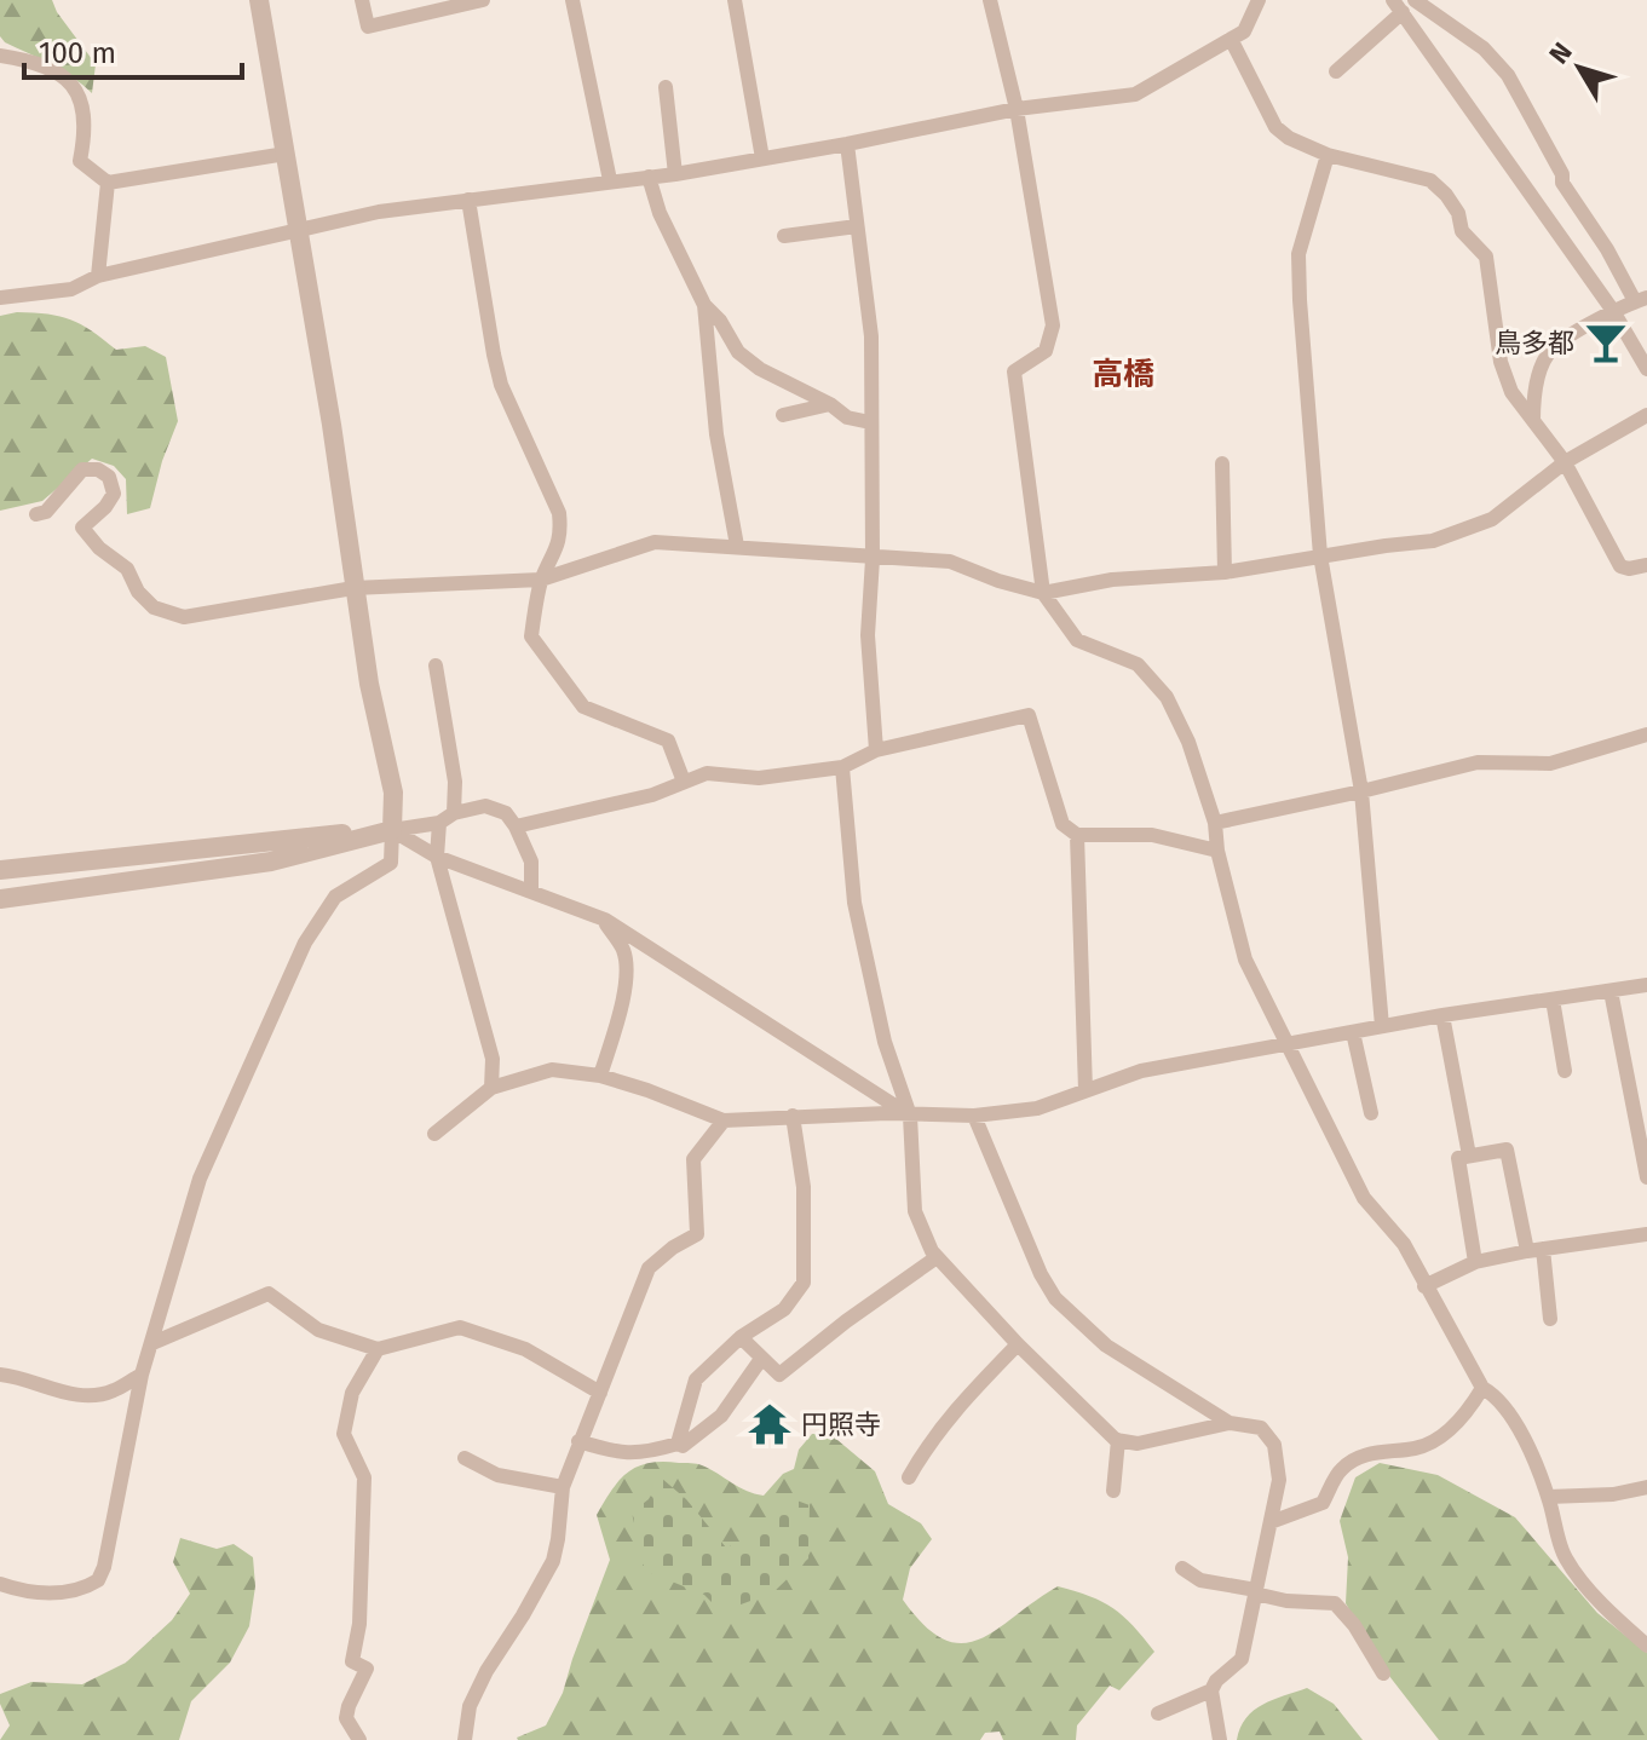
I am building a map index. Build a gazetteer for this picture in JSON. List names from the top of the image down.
{
  "districts": ["高橋"],
  "places": {
    "bar": ["鳥多都"],
    "temple": ["円照寺"]
  },
  "scale_bar": "100 m",
  "north": "top left"
}
